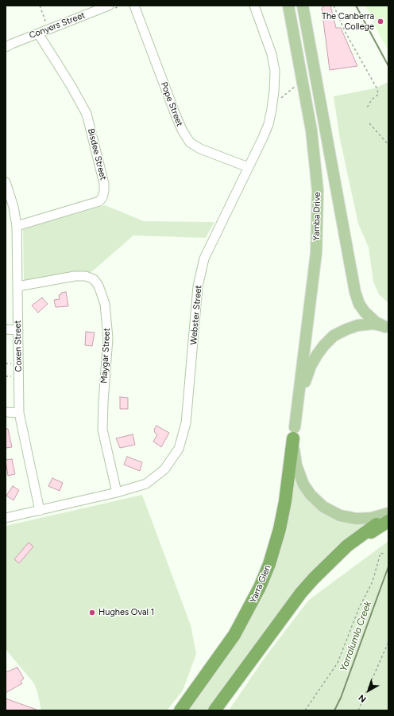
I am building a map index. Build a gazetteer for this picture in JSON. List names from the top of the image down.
{
  "streets": {
    "highway": ["Yarra Glen"],
    "main road": ["Yamba Drive"],
    "street": [
      "Conyers Street",
      "Pope Street",
      "Bisdee Street",
      "Webster Street",
      "Coxen Street",
      "Maygar Street"
    ]
  },
  "crossings": [
    ["Conyers Street", "Bisdee Street"],
    ["Pope Street", "Webster Street"],
    ["Bisdee Street", "Coxen Street"],
    ["Yamba Drive", "Yarra Glen"],
    ["Webster Street", "Coxen Street"],
    ["Webster Street", "Maygar Street"],
    ["Coxen Street", "Maygar Street"]
  ],
  "water": ["Yarralumla Creek"],
  "places": ["The Canberra College", "Hughes Oval 1"],
  "north": "bottom left"
}
